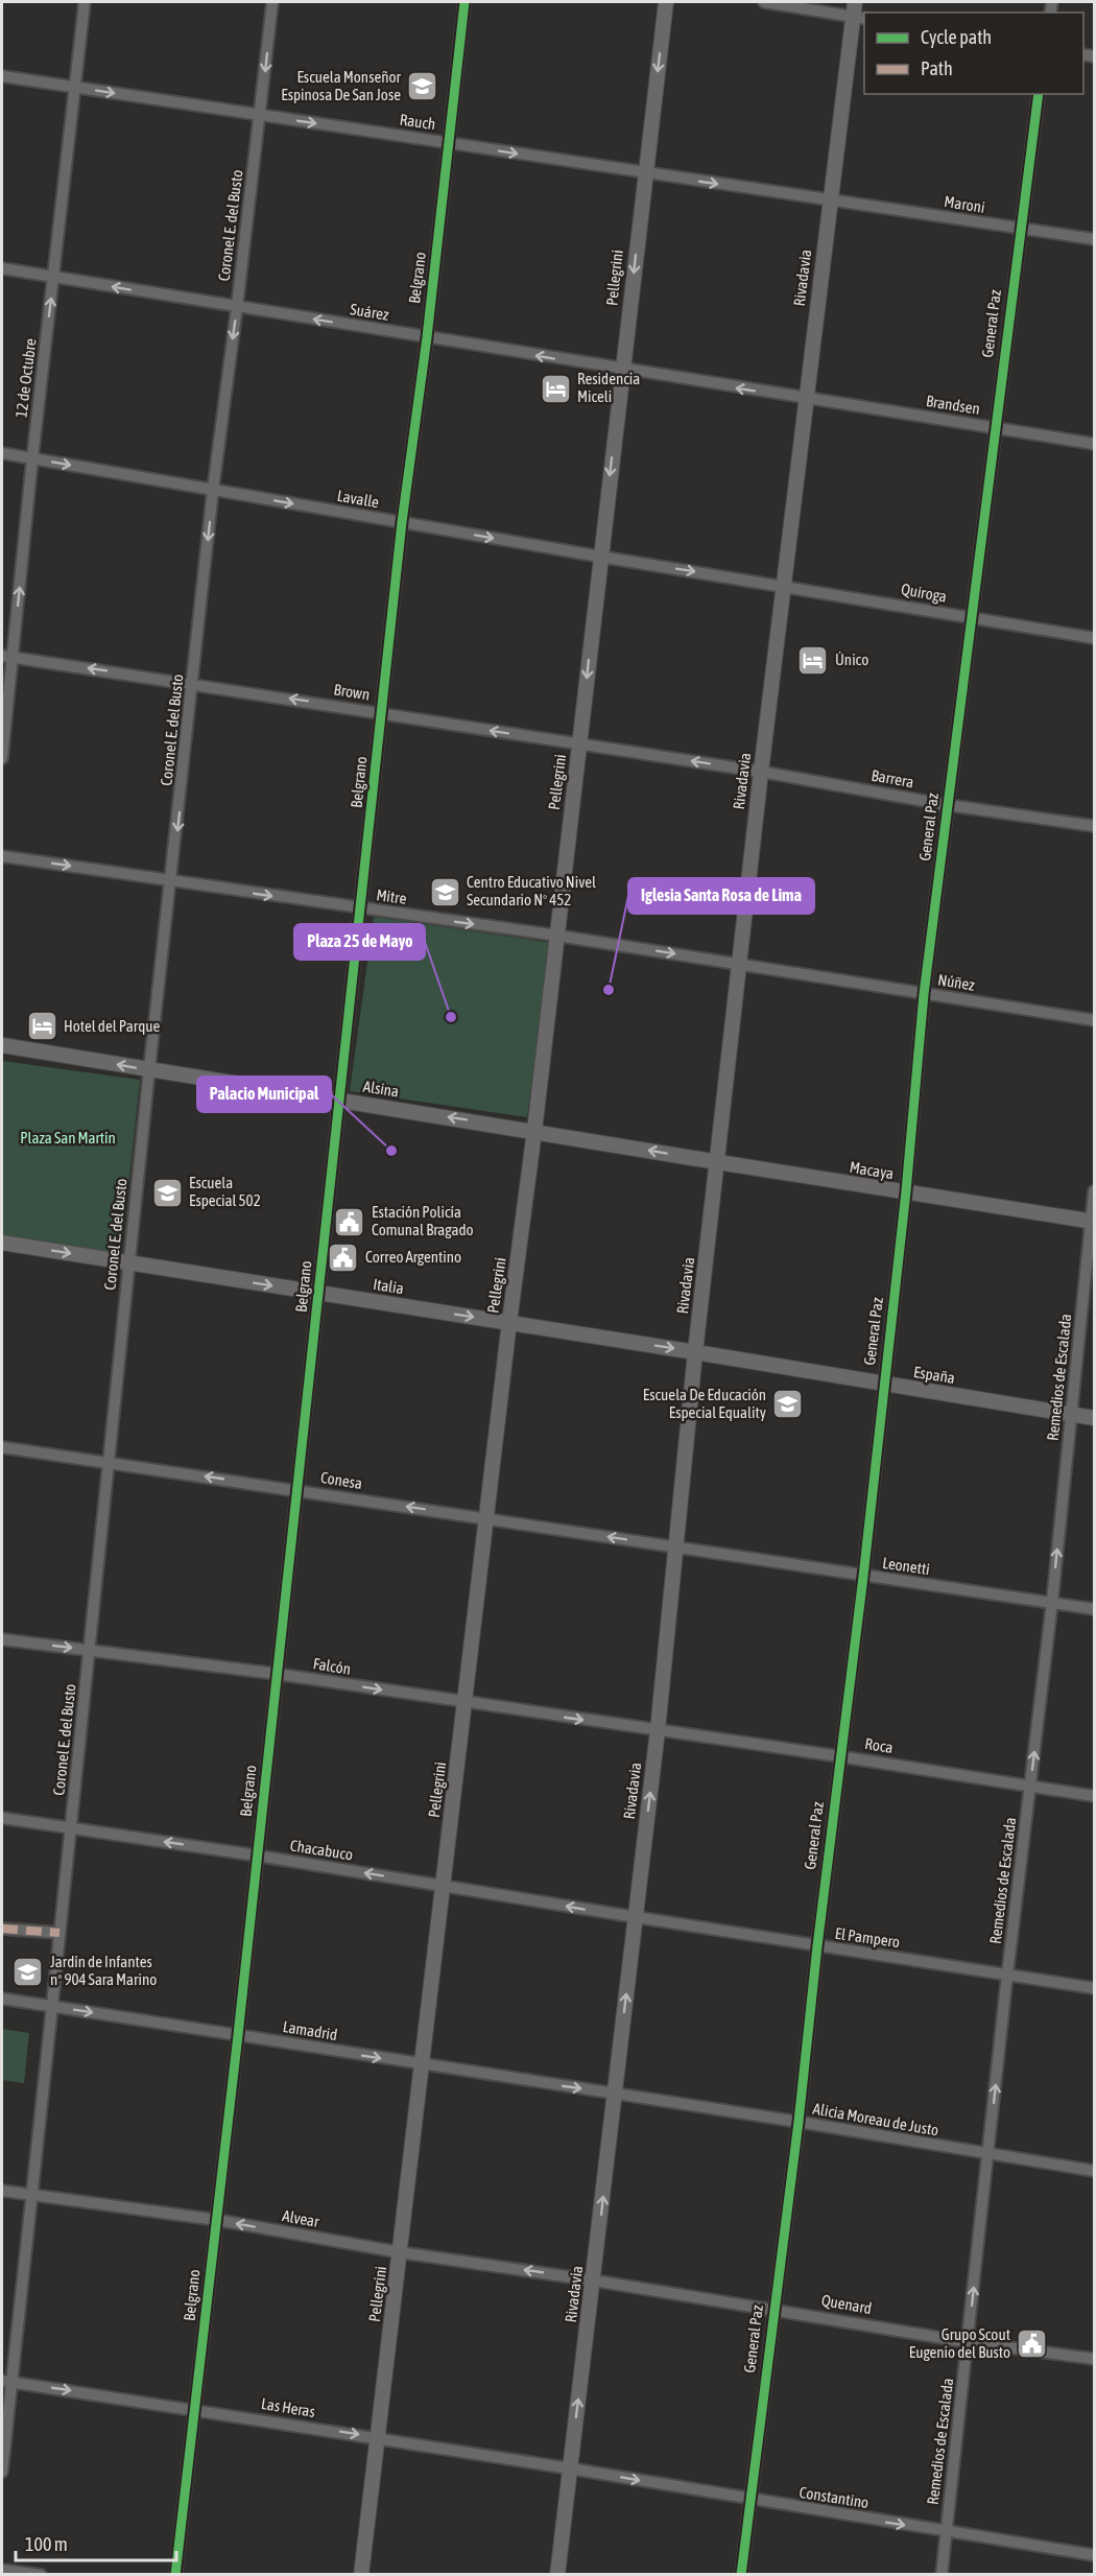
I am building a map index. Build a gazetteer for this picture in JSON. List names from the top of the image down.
{
  "streets": {
    "main road": [
      "Pellegrini",
      "Rivadavia",
      "Alsina",
      "Macaya",
      "Italia",
      "España"
    ],
    "street": [
      "Rauch",
      "Maroni",
      "Coronel E. del Busto",
      "Belgrano",
      "Suárez",
      "General Paz",
      "12 de Octubre",
      "Brandsen",
      "Lavalle",
      "Quiroga",
      "Brown",
      "Barrera",
      "Mitre",
      "Núñez",
      "Remedios de Escalada",
      "Conesa",
      "Leonetti",
      "Falcón",
      "Roca",
      "Chacabuco",
      "El Pampero",
      "Lamadrid",
      "Alicia Moreau de Justo",
      "Alvear",
      "Quenard",
      "Las Heras",
      "Constantino"
    ]
  },
  "crossings": [
    ["Rauch", "Maroni"],
    ["Rauch", "Coronel E. del Busto"],
    ["Rauch", "Belgrano"],
    ["Rauch", "Pellegrini"],
    ["Rauch", "Rivadavia"],
    ["Rauch", "12 de Octubre"],
    ["Maroni", "Rivadavia"],
    ["Maroni", "General Paz"],
    ["Coronel E. del Busto", "Suárez"],
    ["Coronel E. del Busto", "Lavalle"],
    ["Coronel E. del Busto", "Brown"],
    ["Coronel E. del Busto", "Mitre"],
    ["Coronel E. del Busto", "Alsina"],
    ["Coronel E. del Busto", "Italia"],
    ["Coronel E. del Busto", "Conesa"],
    ["Coronel E. del Busto", "Falcón"],
    ["Coronel E. del Busto", "Chacabuco"],
    ["Coronel E. del Busto", "Lamadrid"],
    ["Coronel E. del Busto", "Alvear"],
    ["Coronel E. del Busto", "Las Heras"],
    ["Belgrano", "Suárez"],
    ["Belgrano", "Lavalle"],
    ["Belgrano", "Brown"],
    ["Belgrano", "Mitre"],
    ["Belgrano", "Alsina"],
    ["Belgrano", "Italia"],
    ["Belgrano", "Conesa"],
    ["Belgrano", "Falcón"],
    ["Belgrano", "Chacabuco"],
    ["Belgrano", "Lamadrid"],
    ["Belgrano", "Alvear"],
    ["Belgrano", "Las Heras"],
    ["Pellegrini", "Suárez"],
    ["Pellegrini", "Lavalle"],
    ["Pellegrini", "Brown"],
    ["Pellegrini", "Mitre"],
    ["Pellegrini", "Alsina"],
    ["Pellegrini", "Italia"],
    ["Pellegrini", "Conesa"],
    ["Pellegrini", "Falcón"],
    ["Pellegrini", "Chacabuco"],
    ["Pellegrini", "Lamadrid"],
    ["Pellegrini", "Alvear"],
    ["Pellegrini", "Las Heras"],
    ["Rivadavia", "Suárez"],
    ["Rivadavia", "Brandsen"],
    ["Rivadavia", "Lavalle"],
    ["Rivadavia", "Quiroga"],
    ["Rivadavia", "Brown"],
    ["Rivadavia", "Barrera"],
    ["Rivadavia", "Mitre"],
    ["Rivadavia", "Núñez"],
    ["Rivadavia", "Alsina"],
    ["Rivadavia", "Macaya"],
    ["Rivadavia", "Italia"],
    ["Rivadavia", "España"],
    ["Rivadavia", "Conesa"],
    ["Rivadavia", "Leonetti"],
    ["Rivadavia", "Falcón"],
    ["Rivadavia", "Roca"],
    ["Rivadavia", "Chacabuco"],
    ["Rivadavia", "El Pampero"],
    ["Rivadavia", "Lamadrid"],
    ["Rivadavia", "Alicia Moreau de Justo"],
    ["Rivadavia", "Alvear"],
    ["Rivadavia", "Quenard"],
    ["Rivadavia", "Las Heras"],
    ["Rivadavia", "Constantino"],
    ["Suárez", "12 de Octubre"],
    ["Suárez", "Brandsen"],
    ["General Paz", "Brandsen"],
    ["General Paz", "Quiroga"],
    ["General Paz", "Barrera"],
    ["General Paz", "Núñez"],
    ["General Paz", "Macaya"],
    ["General Paz", "España"],
    ["General Paz", "Leonetti"],
    ["General Paz", "Roca"],
    ["General Paz", "El Pampero"],
    ["General Paz", "Alicia Moreau de Justo"],
    ["General Paz", "Quenard"],
    ["General Paz", "Constantino"],
    ["12 de Octubre", "Lavalle"],
    ["12 de Octubre", "Brown"],
    ["Lavalle", "Quiroga"],
    ["Brown", "Barrera"],
    ["Mitre", "Núñez"],
    ["Alsina", "Macaya"],
    ["Macaya", "Remedios de Escalada"],
    ["Italia", "España"],
    ["España", "Remedios de Escalada"],
    ["Remedios de Escalada", "Leonetti"],
    ["Remedios de Escalada", "Roca"],
    ["Remedios de Escalada", "El Pampero"],
    ["Remedios de Escalada", "Alicia Moreau de Justo"],
    ["Remedios de Escalada", "Quenard"],
    ["Remedios de Escalada", "Constantino"],
    ["Conesa", "Leonetti"],
    ["Falcón", "Roca"],
    ["Chacabuco", "El Pampero"],
    ["Lamadrid", "Alicia Moreau de Justo"],
    ["Alvear", "Quenard"],
    ["Las Heras", "Constantino"]
  ],
  "one_way": [
    "Rauch",
    "Suárez",
    "12 de Octubre",
    "Lavalle",
    "Brown",
    "Mitre",
    "Alsina",
    "Italia",
    "Remedios de Escalada",
    "Conesa",
    "Falcón",
    "Chacabuco",
    "Lamadrid",
    "Alvear",
    "Las Heras",
    "Constantino"
  ],
  "parks": ["Plaza San Martín"],
  "places": {
    "school or university": [
      "Escuela Monseñor Espinosa De San Jose",
      "Centro Educativo Nivel Secundario Nº 452",
      "Escuela Especial 502",
      "Escuela De Educación Especial Equality",
      "Jardín de Infantes nº 904 Sara Marino"
    ],
    "hotel": ["Residencia Miceli", "Único", "Hotel del Parque"],
    "other": ["Iglesia Santa Rosa de Lima", "Plaza 25 de Mayo", "Palacio Municipal"],
    "public building": ["Estación Policía Comunal Bragado", "Correo Argentino", "Grupo Scout Eugenio del Busto"]
  },
  "legend": ["Cycle path", "Path"],
  "scale_bar": "100 m"
}
